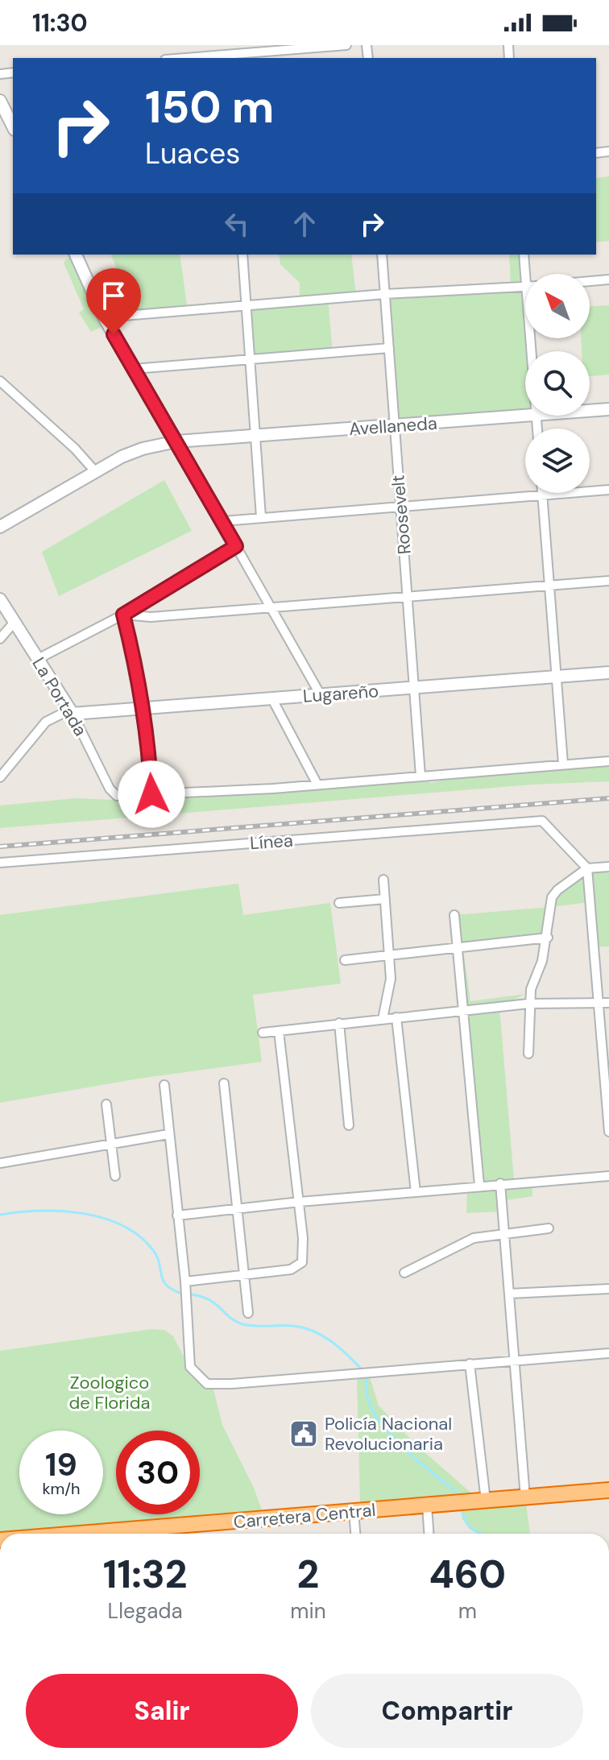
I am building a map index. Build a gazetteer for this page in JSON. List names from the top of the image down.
{
  "streets": {
    "highway": ["Carretera Central"],
    "street": [
      "Avellaneda",
      "Roosevelt",
      "Lugareño",
      "La Portada",
      "Línea"
    ]
  },
  "crossings": [
    ["Avellaneda", "Roosevelt"],
    ["Roosevelt", "Lugareño"],
    ["Lugareño", "La Portada"]
  ],
  "parks": ["Zoologico de Florida"],
  "places": {
    "public building": ["Policía Nacional Revolucionaria"]
  },
  "north": "top left",
  "page": {
    "status": "11:30",
    "turn": ["150 m", "Luaces"],
    "speed": "19 km/h",
    "limit": "30",
    "eta": [
      "11:32",
      "Llegada",
      "2",
      "min",
      "460",
      "m"
    ],
    "buttons": ["Salir", "Compartir"]
  }
}
